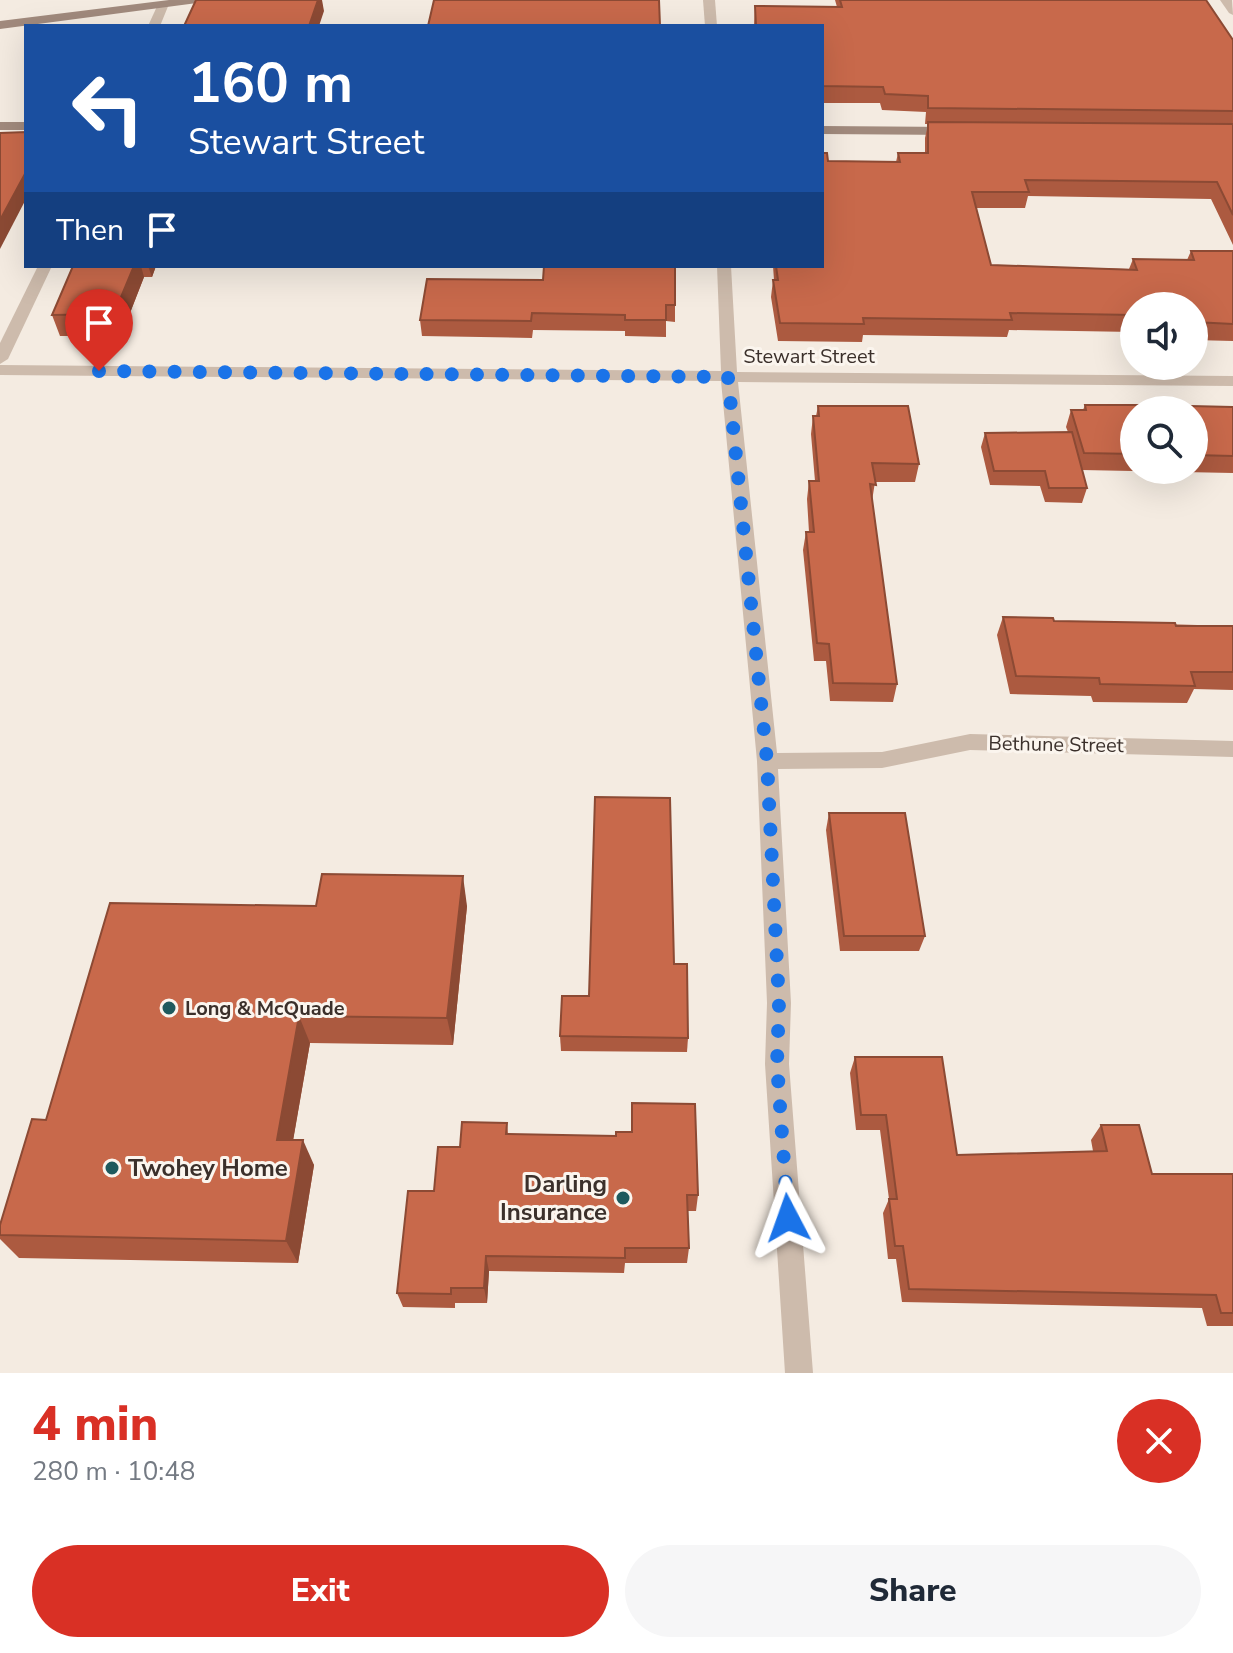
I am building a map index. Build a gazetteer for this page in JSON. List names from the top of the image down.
{
  "streets": {
    "street": ["Stewart Street", "Bethune Street"]
  },
  "places": ["Long & McQuade", "Twohey Home", "Darling Insurance"],
  "page": {
    "turn": ["160 m", "Stewart Street"],
    "then": "Then",
    "heading": ["4 min", "280 m · 10:48"],
    "buttons": ["Exit", "Share"]
  }
}
